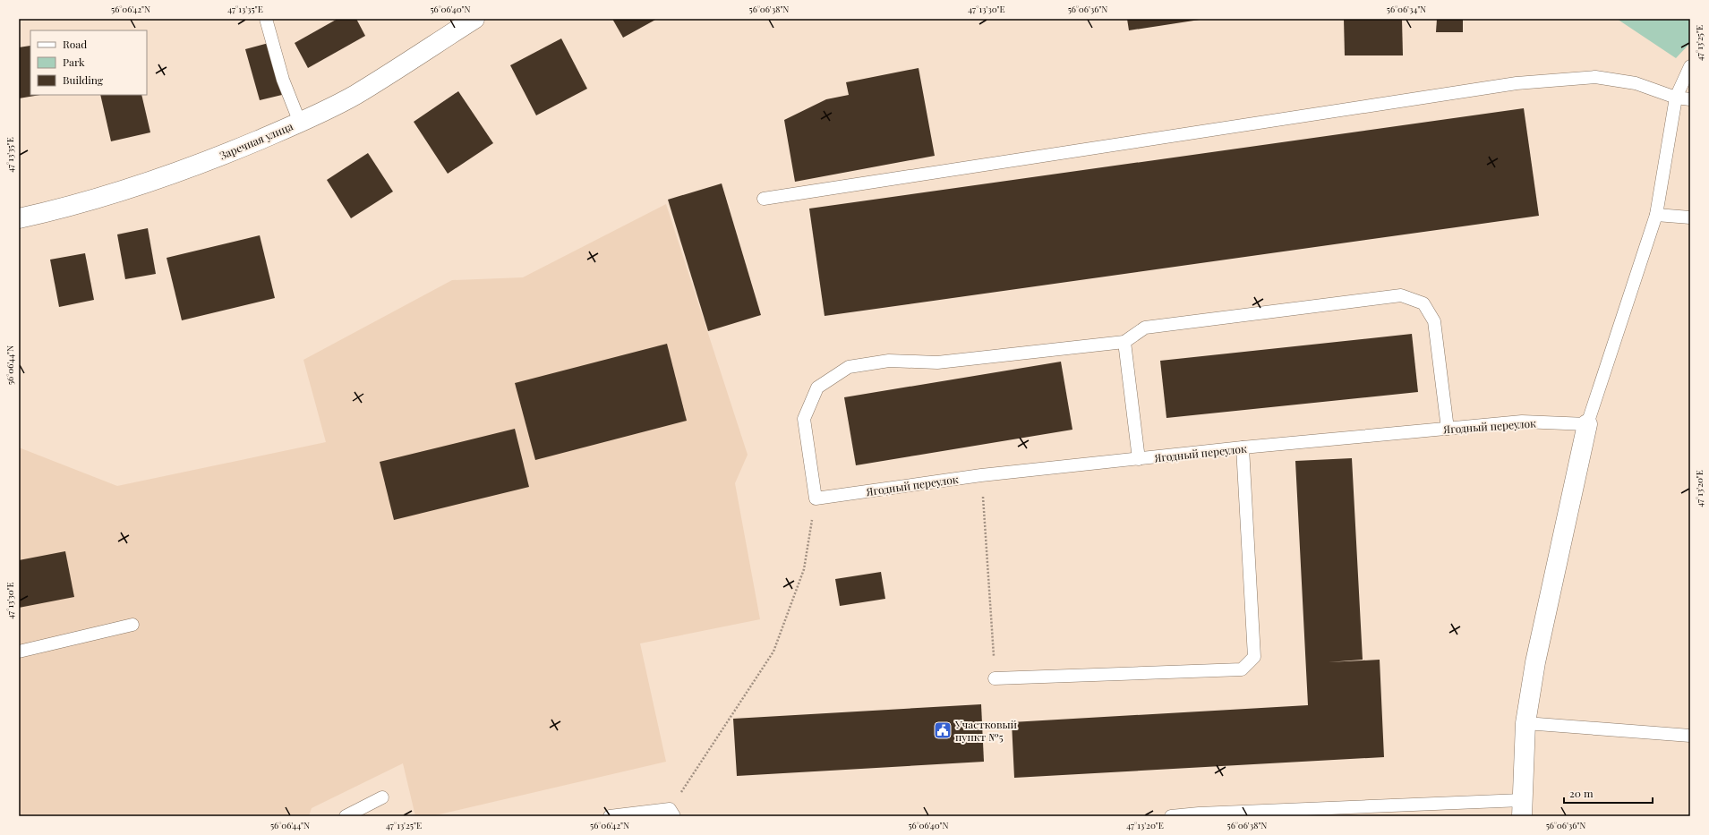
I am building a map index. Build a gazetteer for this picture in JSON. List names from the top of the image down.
{
  "streets": {
    "street": ["Заречная улица"],
    "lane": ["Ягодный переулок"]
  },
  "places": {
    "public building": ["Участковый пункт №5"]
  },
  "legend": ["Road", "Park", "Building"],
  "scale_bar": "20 m",
  "coordinates": [
    "56°06'42\"N",
    "47°13'35\"E",
    "56°06'40\"N",
    "56°06'38\"N",
    "47°13'30\"E",
    "56°06'36\"N",
    "56°06'34\"N",
    "47°13'25\"E",
    "56°06'44\"N",
    "47°13'20\"E"
  ]
}
